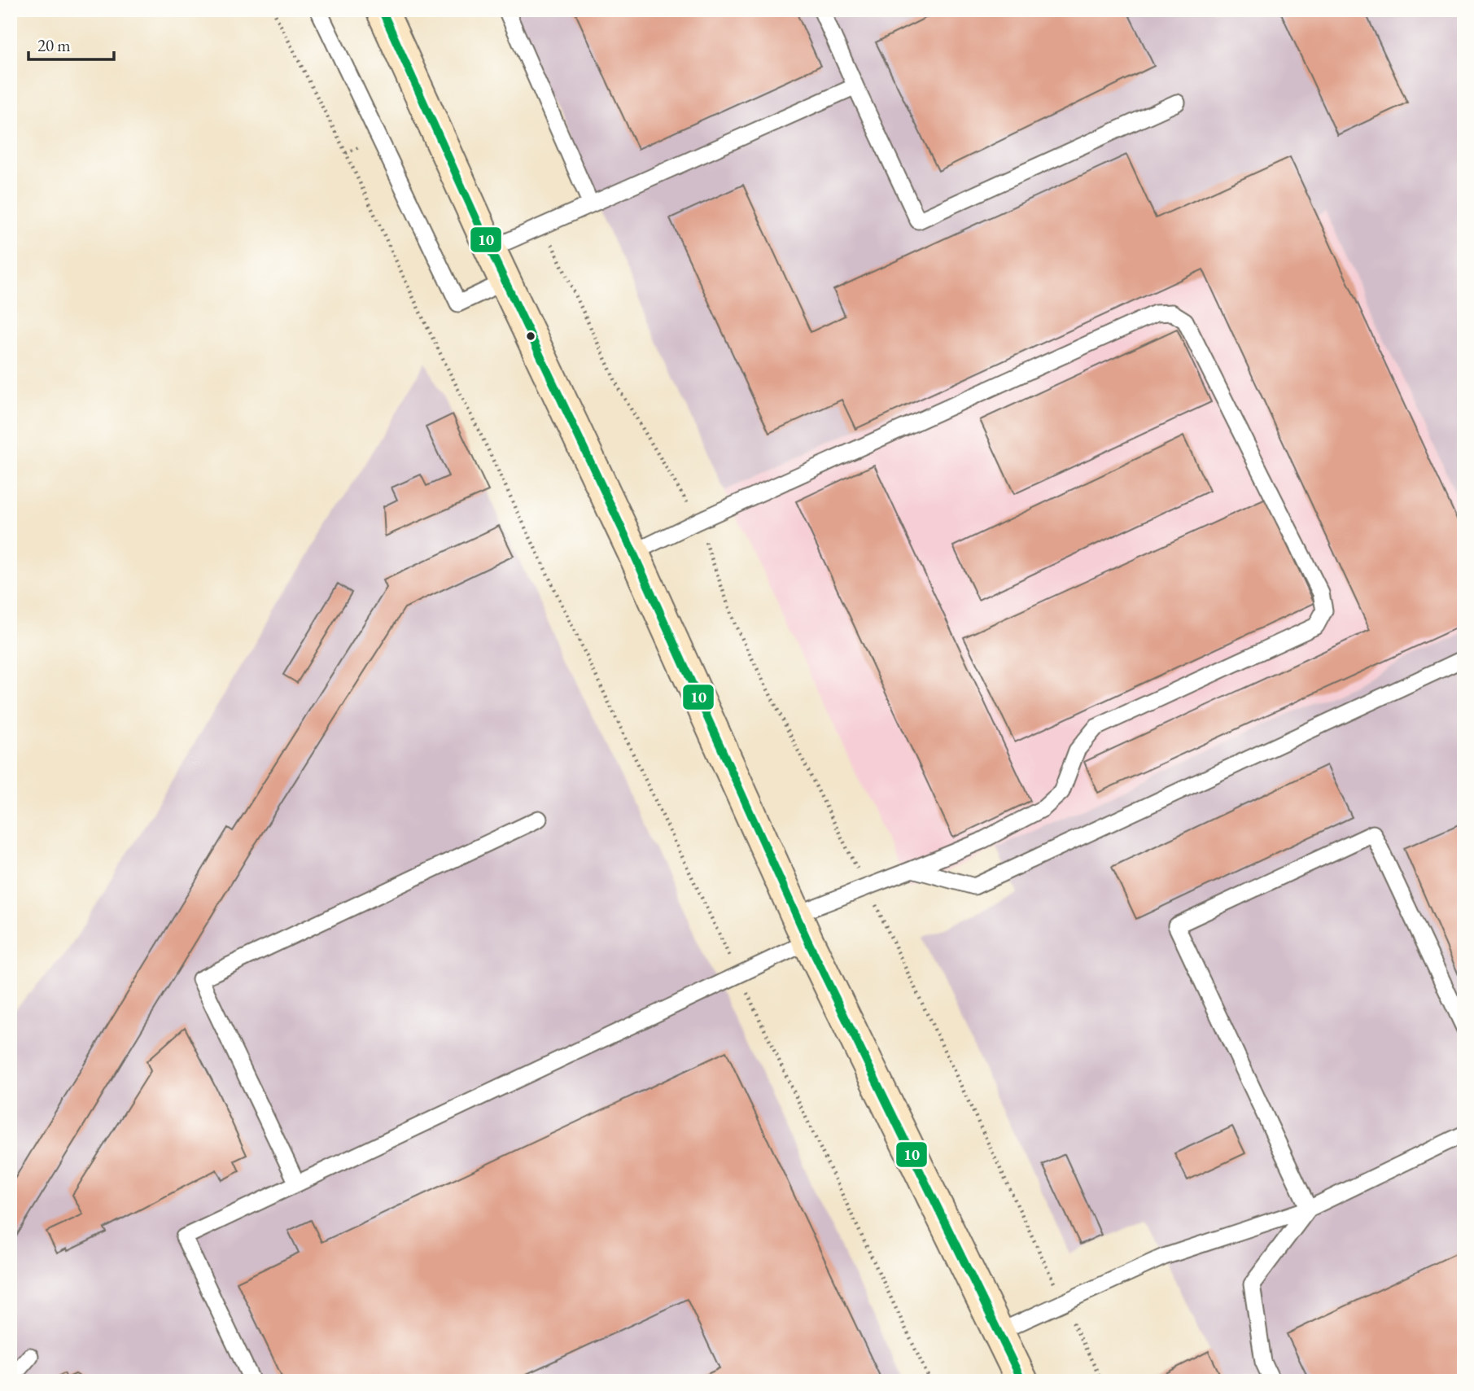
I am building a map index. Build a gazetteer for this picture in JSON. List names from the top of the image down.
{
  "lines": ["transit line 10"],
  "scale_bar": "20 m"
}
